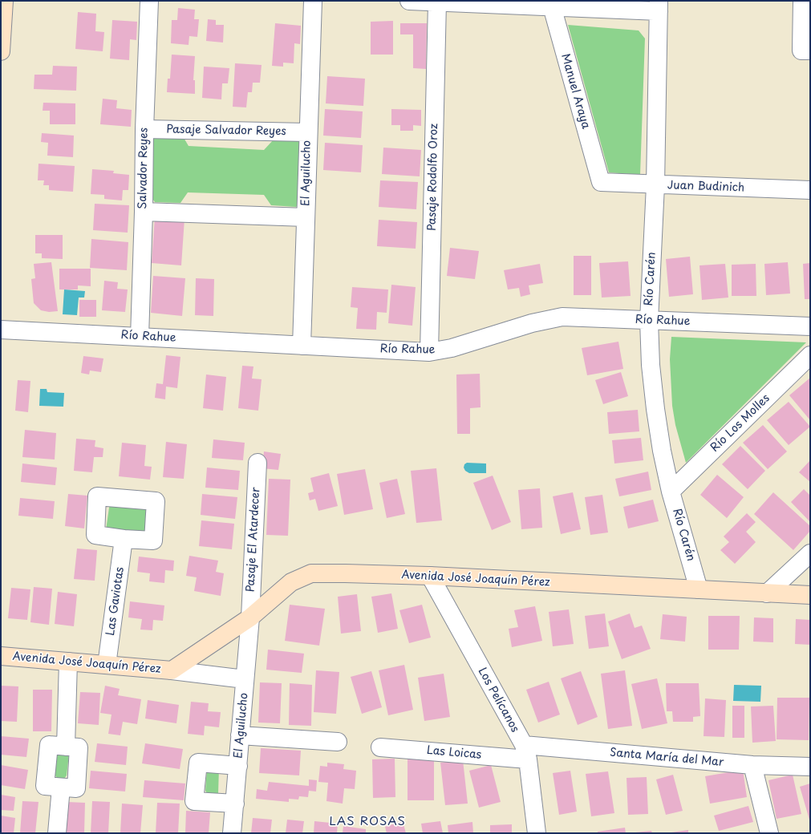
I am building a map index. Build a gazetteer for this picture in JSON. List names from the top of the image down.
{
  "streets": {
    "main road": ["Avenida José Joaquín Pérez"],
    "street": [
      "Manuel Araya",
      "Pasaje Salvador Reyes",
      "Salvador Reyes",
      "El Aguilucho",
      "Pasaje Rodolfo Oroz",
      "Juan Budinich",
      "Río Carén",
      "Río Rahue",
      "Río Los Molles",
      "Pasaje El Atardecer",
      "Las Gaviotas",
      "Los Pelícanos",
      "Las Loicas",
      "Santa María del Mar"
    ]
  },
  "crossings": [
    ["Manuel Araya", "Juan Budinich"],
    ["Pasaje Salvador Reyes", "Salvador Reyes"],
    ["Pasaje Salvador Reyes", "El Aguilucho"],
    ["Salvador Reyes", "Río Rahue"],
    ["El Aguilucho", "Río Rahue"],
    ["El Aguilucho", "Pasaje El Atardecer"],
    ["El Aguilucho", "Avenida José Joaquín Pérez"],
    ["Pasaje Rodolfo Oroz", "Río Rahue"],
    ["Juan Budinich", "Río Carén"],
    ["Río Carén", "Río Rahue"],
    ["Río Carén", "Río Los Molles"],
    ["Río Carén", "Avenida José Joaquín Pérez"],
    ["Pasaje El Atardecer", "Avenida José Joaquín Pérez"],
    ["Avenida José Joaquín Pérez", "Las Gaviotas"],
    ["Avenida José Joaquín Pérez", "Los Pelícanos"],
    ["Los Pelícanos", "Las Loicas"],
    ["Los Pelícanos", "Santa María del Mar"],
    ["Las Loicas", "Santa María del Mar"]
  ],
  "districts": ["LAS ROSAS"]
}
